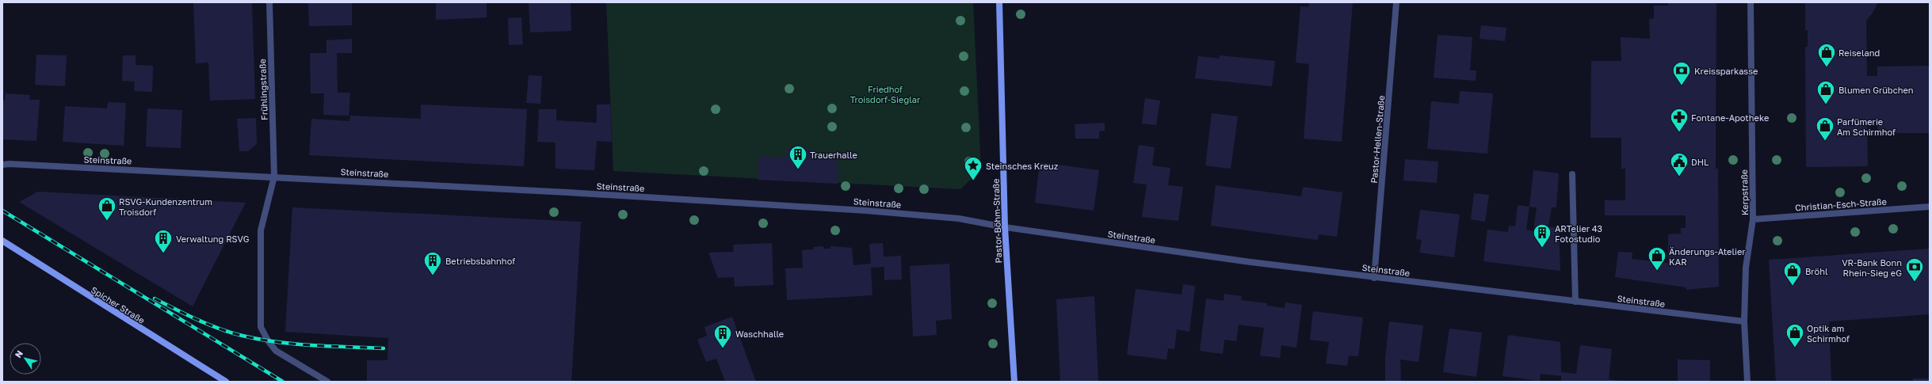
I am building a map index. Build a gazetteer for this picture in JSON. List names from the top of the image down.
{
  "streets": {
    "street": [
      "Frühlingstraße",
      "Pastor-Hellen-Straße",
      "Steinstraße",
      "Kerpstraße",
      "Christian-Esch-Straße",
      "Pastor-Böhm-Straße",
      "Spicher Straße"
    ]
  },
  "crossings": [
    ["Frühlingstraße", "Steinstraße"],
    ["Pastor-Hellen-Straße", "Steinstraße"],
    ["Steinstraße", "Kerpstraße"],
    ["Steinstraße", "Pastor-Böhm-Straße"],
    ["Kerpstraße", "Christian-Esch-Straße"]
  ],
  "parks": ["Friedhof Troisdorf-Sieglar"],
  "places": {
    "shop": [
      "Reiseland",
      "Blumen Grübchen",
      "Parfümerie Am Schirmhof",
      "RSVG-Kundenzentrum Troisdorf",
      "Änderungs-Atelier KAR",
      "Bröhl",
      "Optik am Schirmhof"
    ],
    "bank": ["Kreissparkasse", "VR-Bank Bonn Rhein-Sieg eG"],
    "pharmacy": ["Fontane-Apotheke"],
    "building": [
      "Trauerhalle",
      "ARTelier 43 Fotostudio",
      "Verwaltung RSVG",
      "Betriebsbahnhof",
      "Waschhalle"
    ],
    "public building": ["DHL"],
    "place": ["Steinsches Kreuz"]
  },
  "north": "top left"
}
